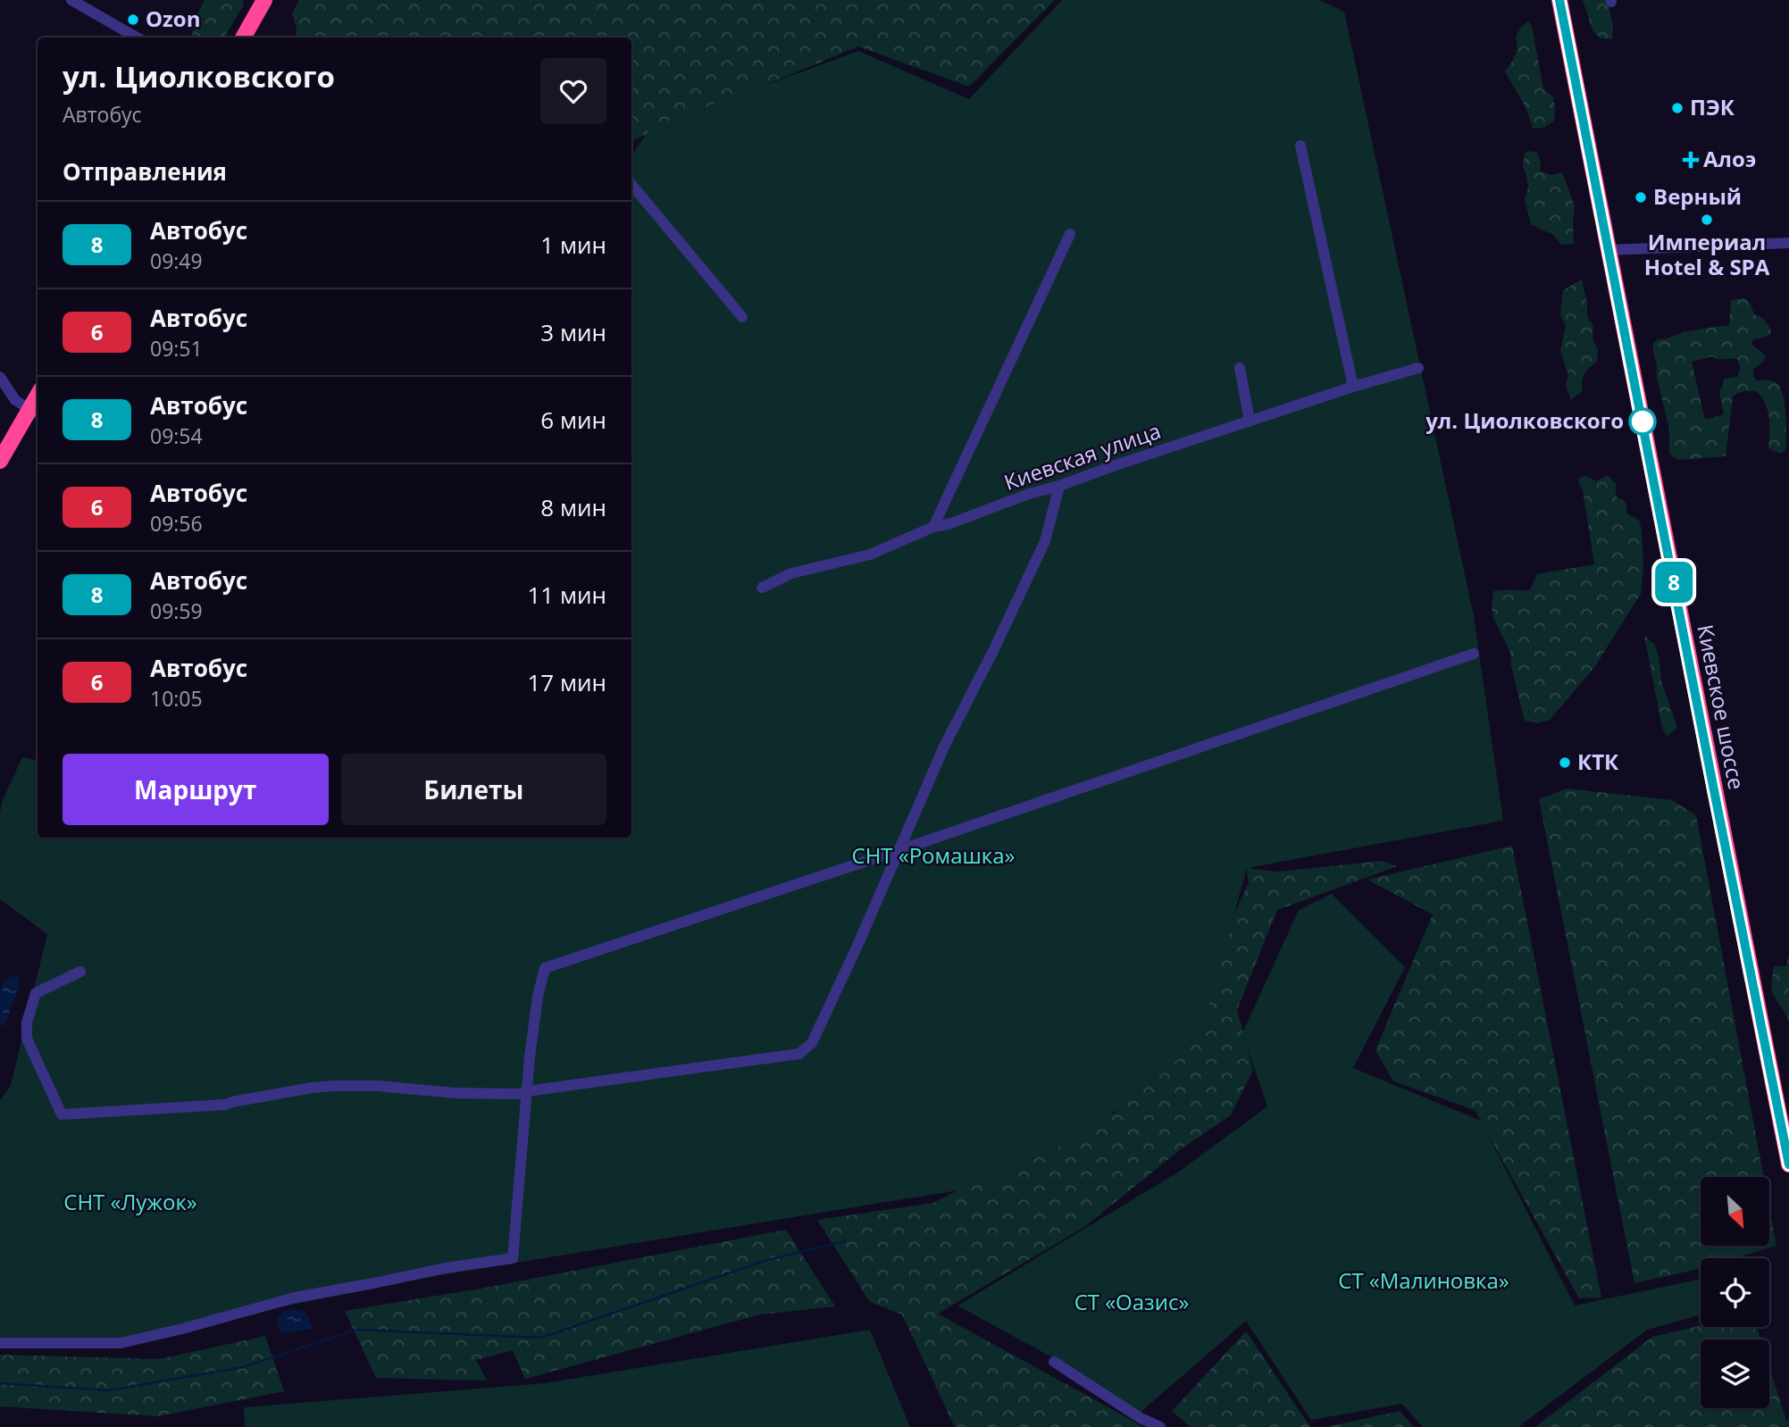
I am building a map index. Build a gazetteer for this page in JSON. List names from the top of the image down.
{
  "streets": {
    "highway": ["Киевское шоссе"],
    "street": ["Киевская улица"]
  },
  "parks": [
    "СНТ «Ромашка»",
    "СНТ «Лужок»",
    "СТ «Малиновка»",
    "СТ «Оазис»"
  ],
  "places": {
    "other": [
      "Ozon",
      "ПЭК",
      "Верный",
      "Империал Hotel & SPA",
      "ул. Циолковского",
      "КТК"
    ],
    "health": ["Алоэ"]
  },
  "lines": ["bus line 8"],
  "north": "bottom right",
  "page": {
    "on_map": "8",
    "heading": [
      ["ул. Циолковского", "Автобус"],
      "Отправления"
    ],
    "list": [
      {
        "mark": "8",
        "name": "Автобус",
        "note": "09:49",
        "value": "1 мин"
      },
      {
        "mark": "6",
        "name": "Автобус",
        "note": "09:51",
        "value": "3 мин"
      },
      {
        "mark": "8",
        "name": "Автобус",
        "note": "09:54",
        "value": "6 мин"
      },
      {
        "mark": "6",
        "name": "Автобус",
        "note": "09:56",
        "value": "8 мин"
      },
      {
        "mark": "8",
        "name": "Автобус",
        "note": "09:59",
        "value": "11 мин"
      },
      {
        "mark": "6",
        "name": "Автобус",
        "note": "10:05",
        "value": "17 мин"
      }
    ],
    "buttons": ["Маршрут", "Билеты"]
  }
}
